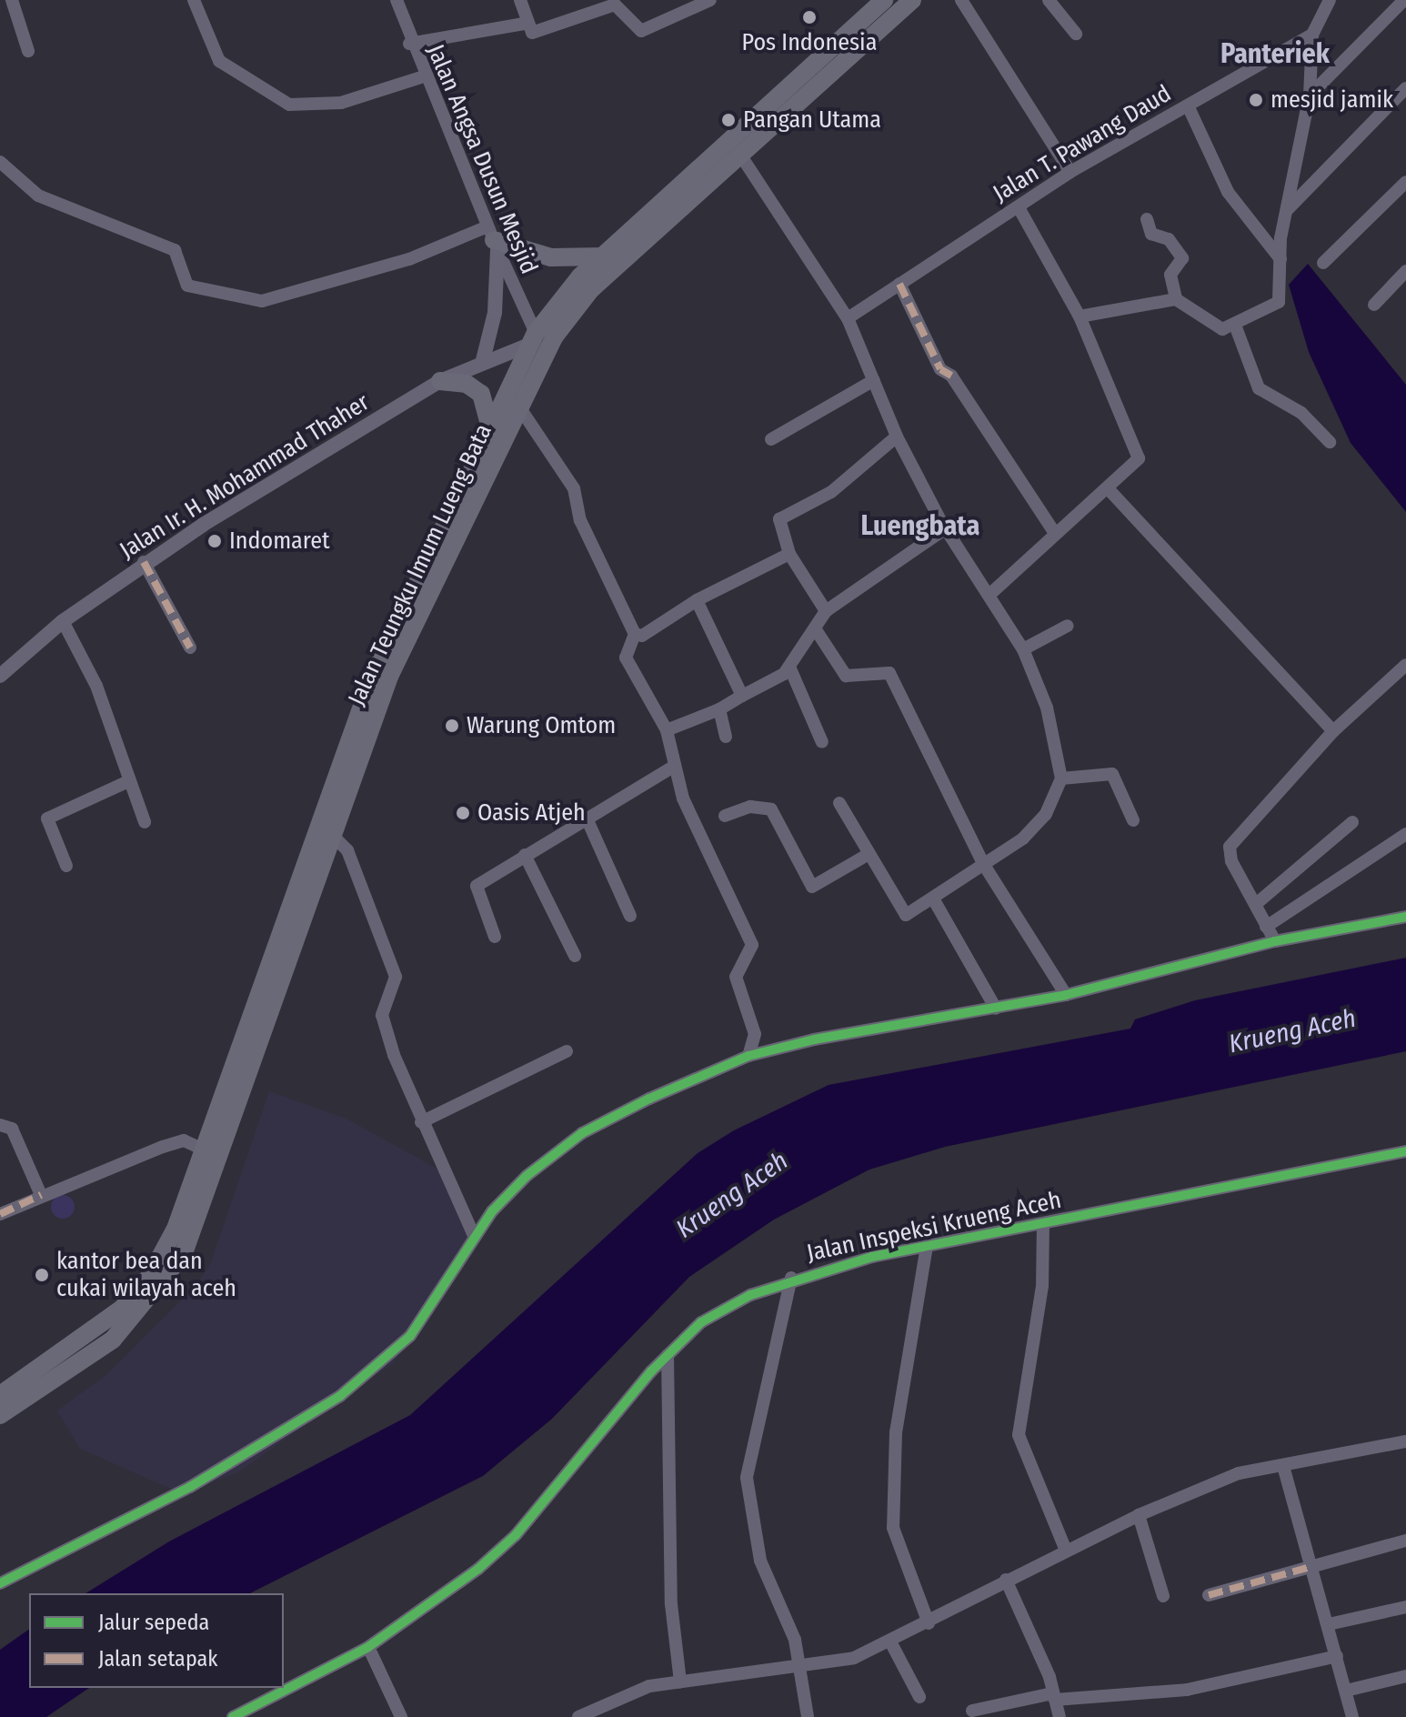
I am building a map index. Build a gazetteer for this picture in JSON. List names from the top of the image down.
{
  "streets": {
    "highway": ["Jalan Teungku Imum Lueng Bata"],
    "main road": ["Jalan Ir. H. Mohammad Thaher"],
    "street": ["Jalan T. Pawang Daud", "Jalan Angsa Dusun Mesjid", "Jalan Inspeksi Krueng Aceh"]
  },
  "crossings": [
    ["Jalan Angsa Dusun Mesjid", "Jalan Ir. H. Mohammad Thaher"],
    ["Jalan Angsa Dusun Mesjid", "Jalan Teungku Imum Lueng Bata"],
    ["Jalan Ir. H. Mohammad Thaher", "Jalan Teungku Imum Lueng Bata"]
  ],
  "districts": ["Panteriek", "Luengbata"],
  "water": ["Krueng Aceh"],
  "places": [
    "Pos Indonesia",
    "mesjid jamik",
    "Pangan Utama",
    "Indomaret",
    "Warung Omtom",
    "Oasis Atjeh",
    "kantor bea dan cukai wilayah aceh"
  ],
  "legend": ["Jalur sepeda", "Jalan setapak"]
}
